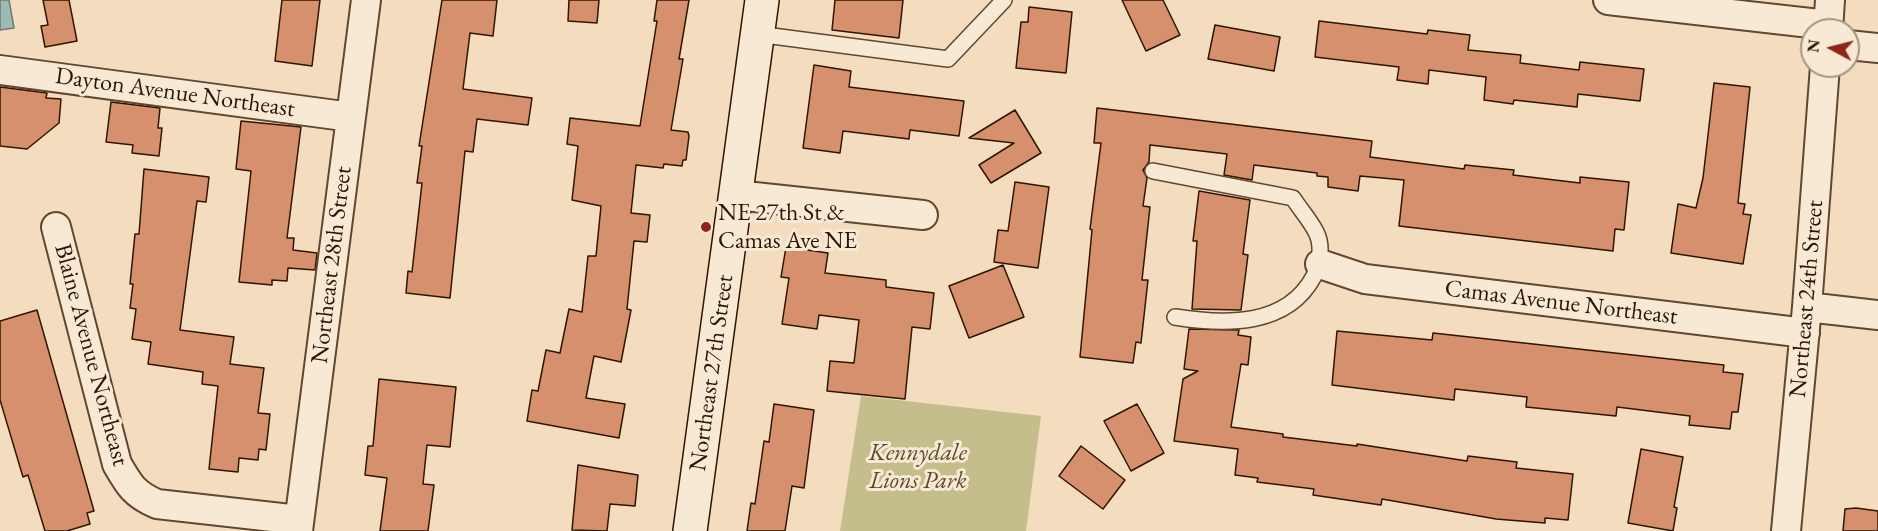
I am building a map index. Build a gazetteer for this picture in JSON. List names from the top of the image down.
{
  "streets": {
    "street": [
      "Dayton Avenue Northeast",
      "Northeast 28th Street",
      "Northeast 24th Street",
      "Camas Avenue Northeast",
      "Blaine Avenue Northeast",
      "Northeast 27th Street"
    ]
  },
  "crossings": [
    ["Dayton Avenue Northeast", "Northeast 28th Street"],
    ["Northeast 28th Street", "Blaine Avenue Northeast"],
    ["Northeast 24th Street", "Camas Avenue Northeast"]
  ],
  "parks": ["Kennydale Lions Park"],
  "places": ["NE 27th St & Camas Ave NE"],
  "north": "left"
}
